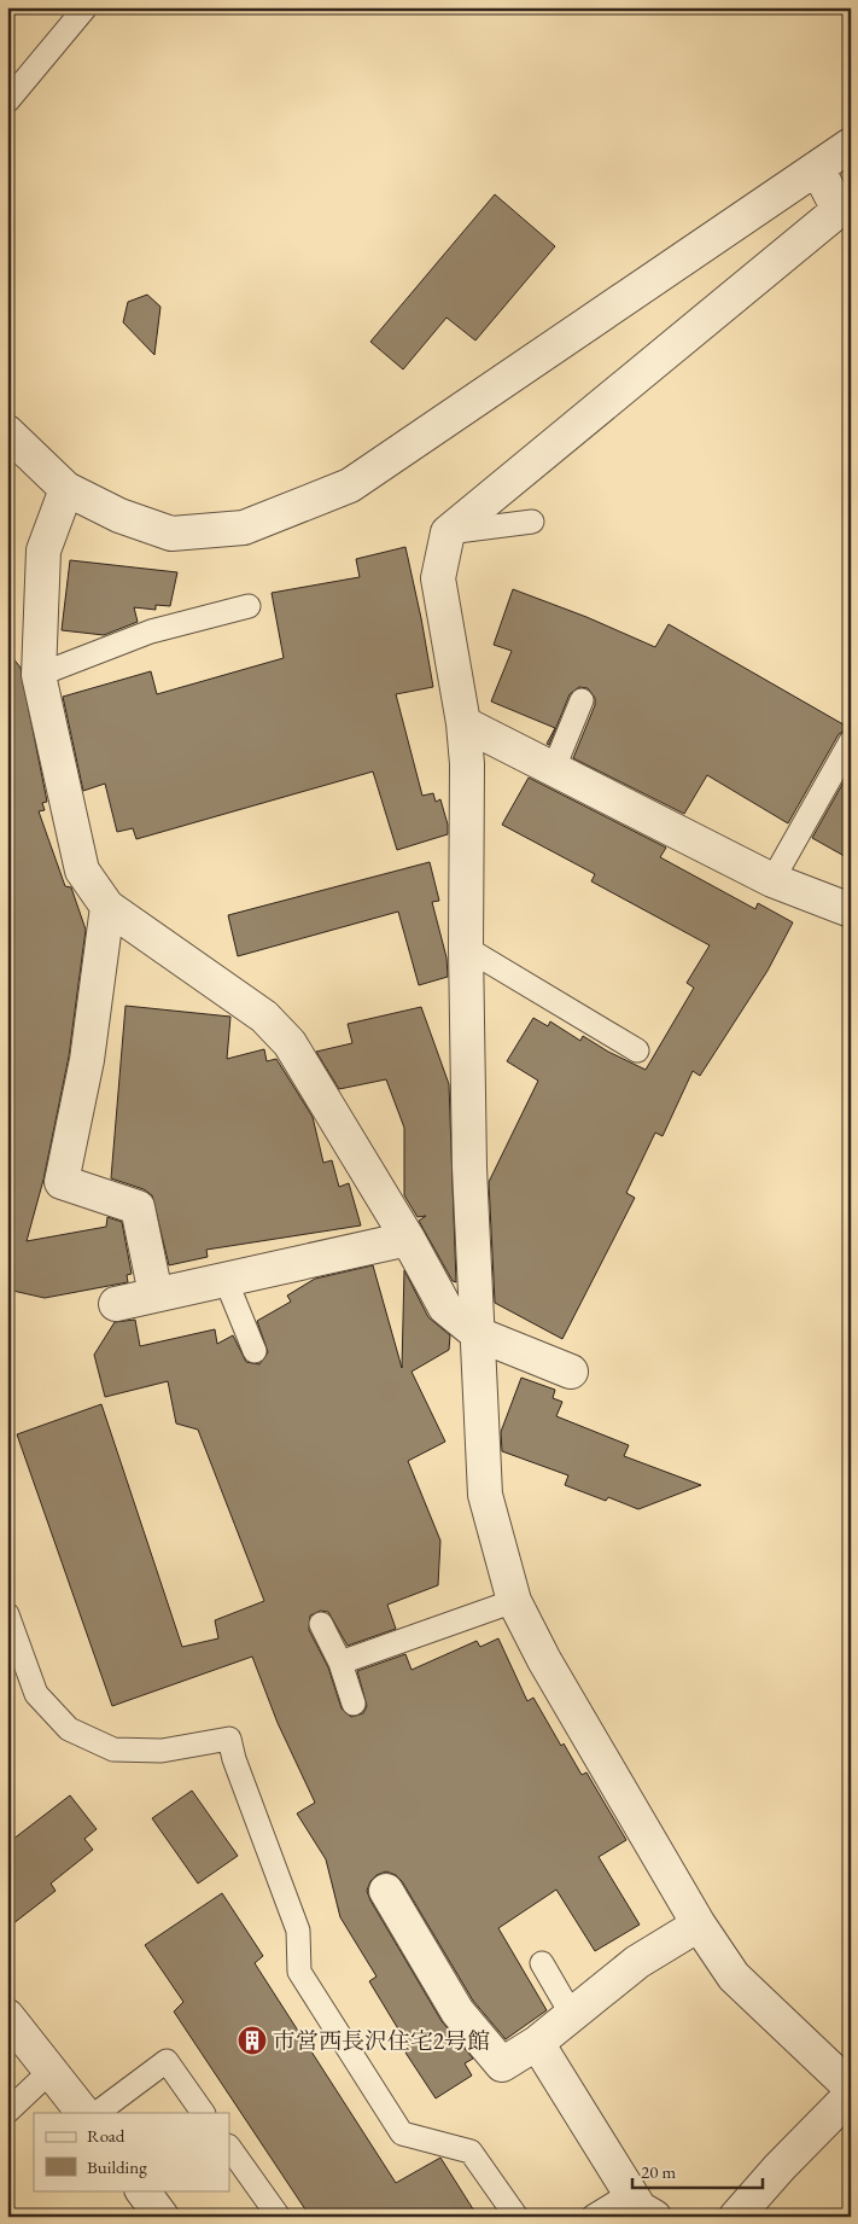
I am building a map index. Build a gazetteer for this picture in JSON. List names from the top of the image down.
{
  "places": {
    "building": ["市営西長沢住宅2号館"]
  },
  "legend": ["Road", "Building"],
  "scale_bar": "20 m"
}
